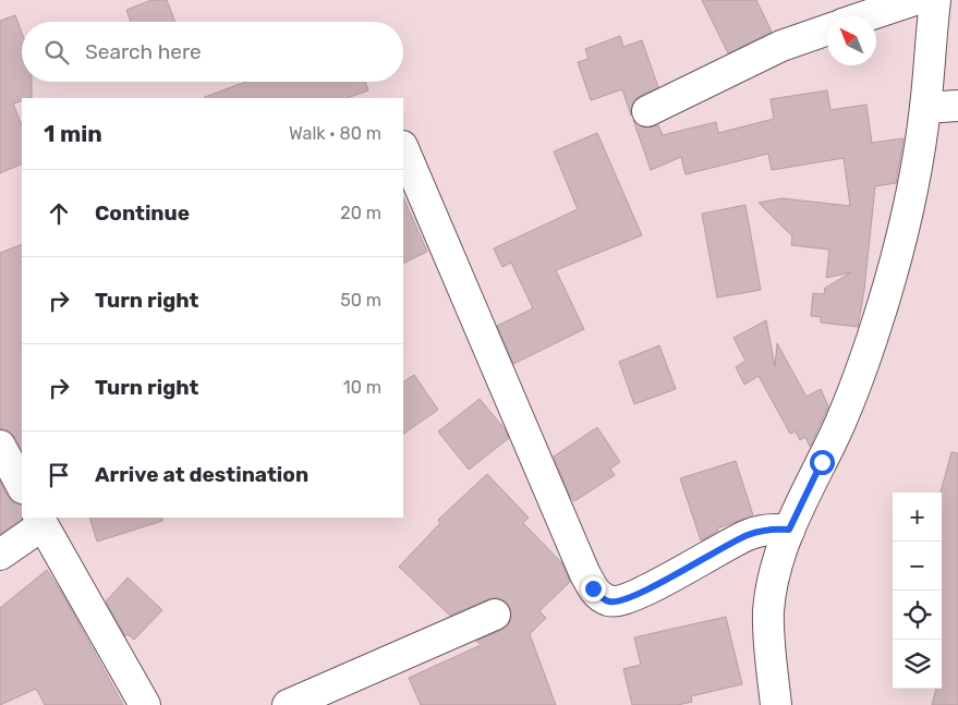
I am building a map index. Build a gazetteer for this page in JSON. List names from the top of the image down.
{
  "north": "top left",
  "page": {
    "search": "Search here",
    "heading": ["1 min", "Walk · 80 m"],
    "list": [
      ["Continue", "20 m"],
      ["Turn right", "50 m"],
      ["Turn right", "10 m"],
      "Arrive at destination"
    ],
    "map_buttons": ["+", "−"]
  }
}
